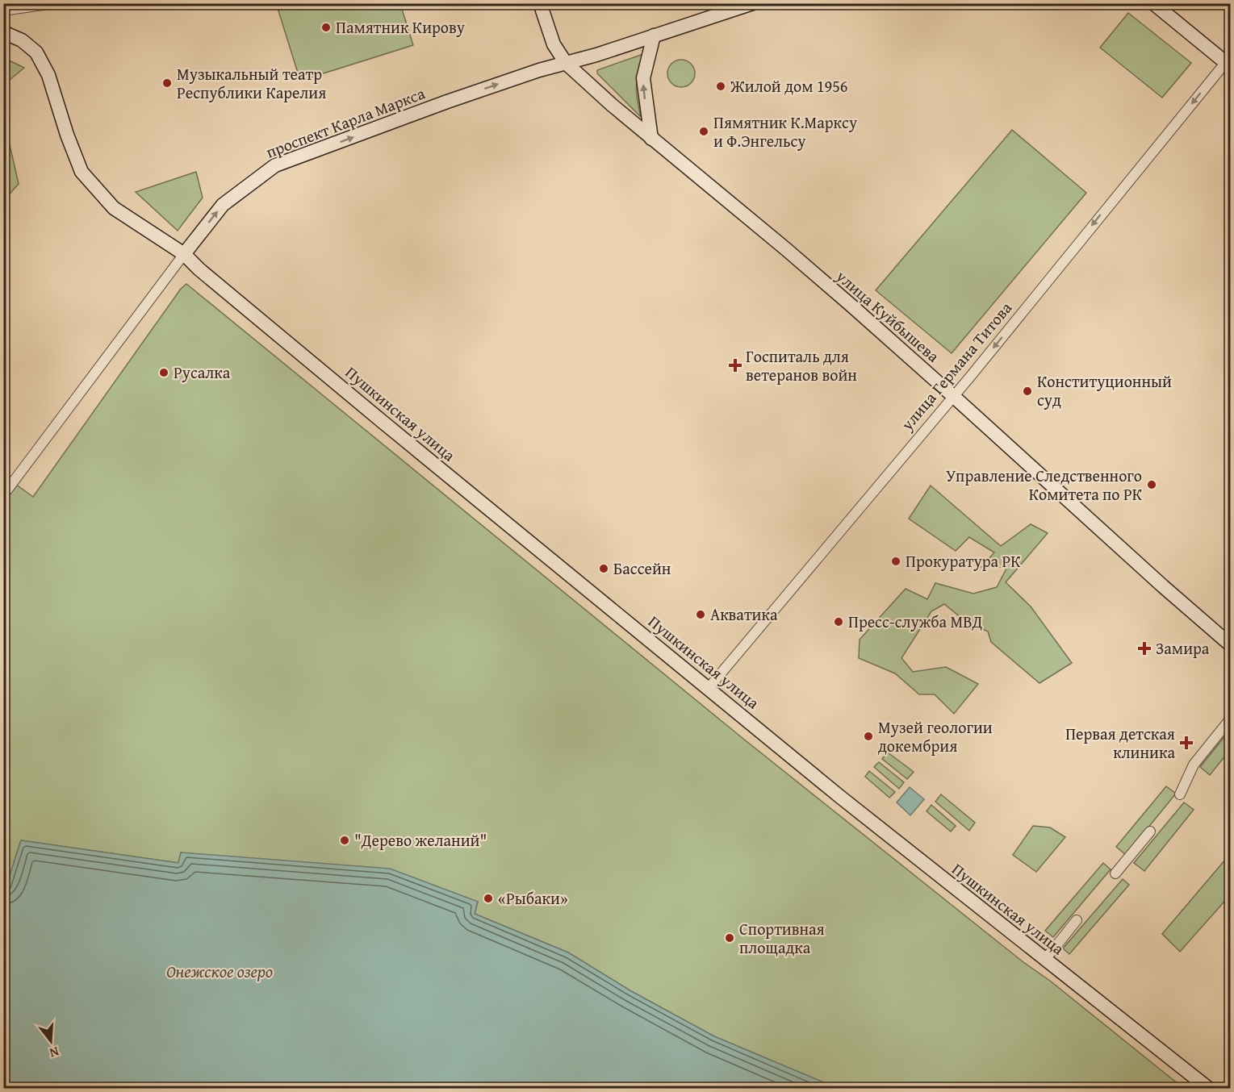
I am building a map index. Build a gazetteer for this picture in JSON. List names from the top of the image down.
{
  "streets": {
    "street": [
      "проспект Карла Маркса",
      "улица Куйбышева",
      "улица Германа Титова",
      "Пушкинская улица"
    ]
  },
  "crossings": [
    ["проспект Карла Маркса", "улица Куйбышева"],
    ["проспект Карла Маркса", "Пушкинская улица"],
    ["улица Куйбышева", "улица Германа Титова"],
    ["улица Германа Титова", "Пушкинская улица"]
  ],
  "one_way": ["проспект Карла Маркса", "улица Германа Титова"],
  "water": ["Онежское озеро"],
  "places": {
    "other": [
      "Памятник Кирову",
      "Музыкальный театр Республики Карелия",
      "Жилой дом 1956",
      "Пямятник К.Марксу и Ф.Энгельсу",
      "Русалка",
      "Конституционный суд",
      "Управление Следственного Комитета по РК",
      "Прокуратура РК",
      "Бассейн",
      "Акватика",
      "Пресс-служба МВД",
      "Музей геологии докембрия",
      "\"Дерево желаний\"",
      "«Рыбаки»",
      "Спортивная площадка"
    ],
    "health": ["Госпиталь для ветеранов войн", "Замира", "Первая детская клиника"]
  },
  "north": "bottom"
}
